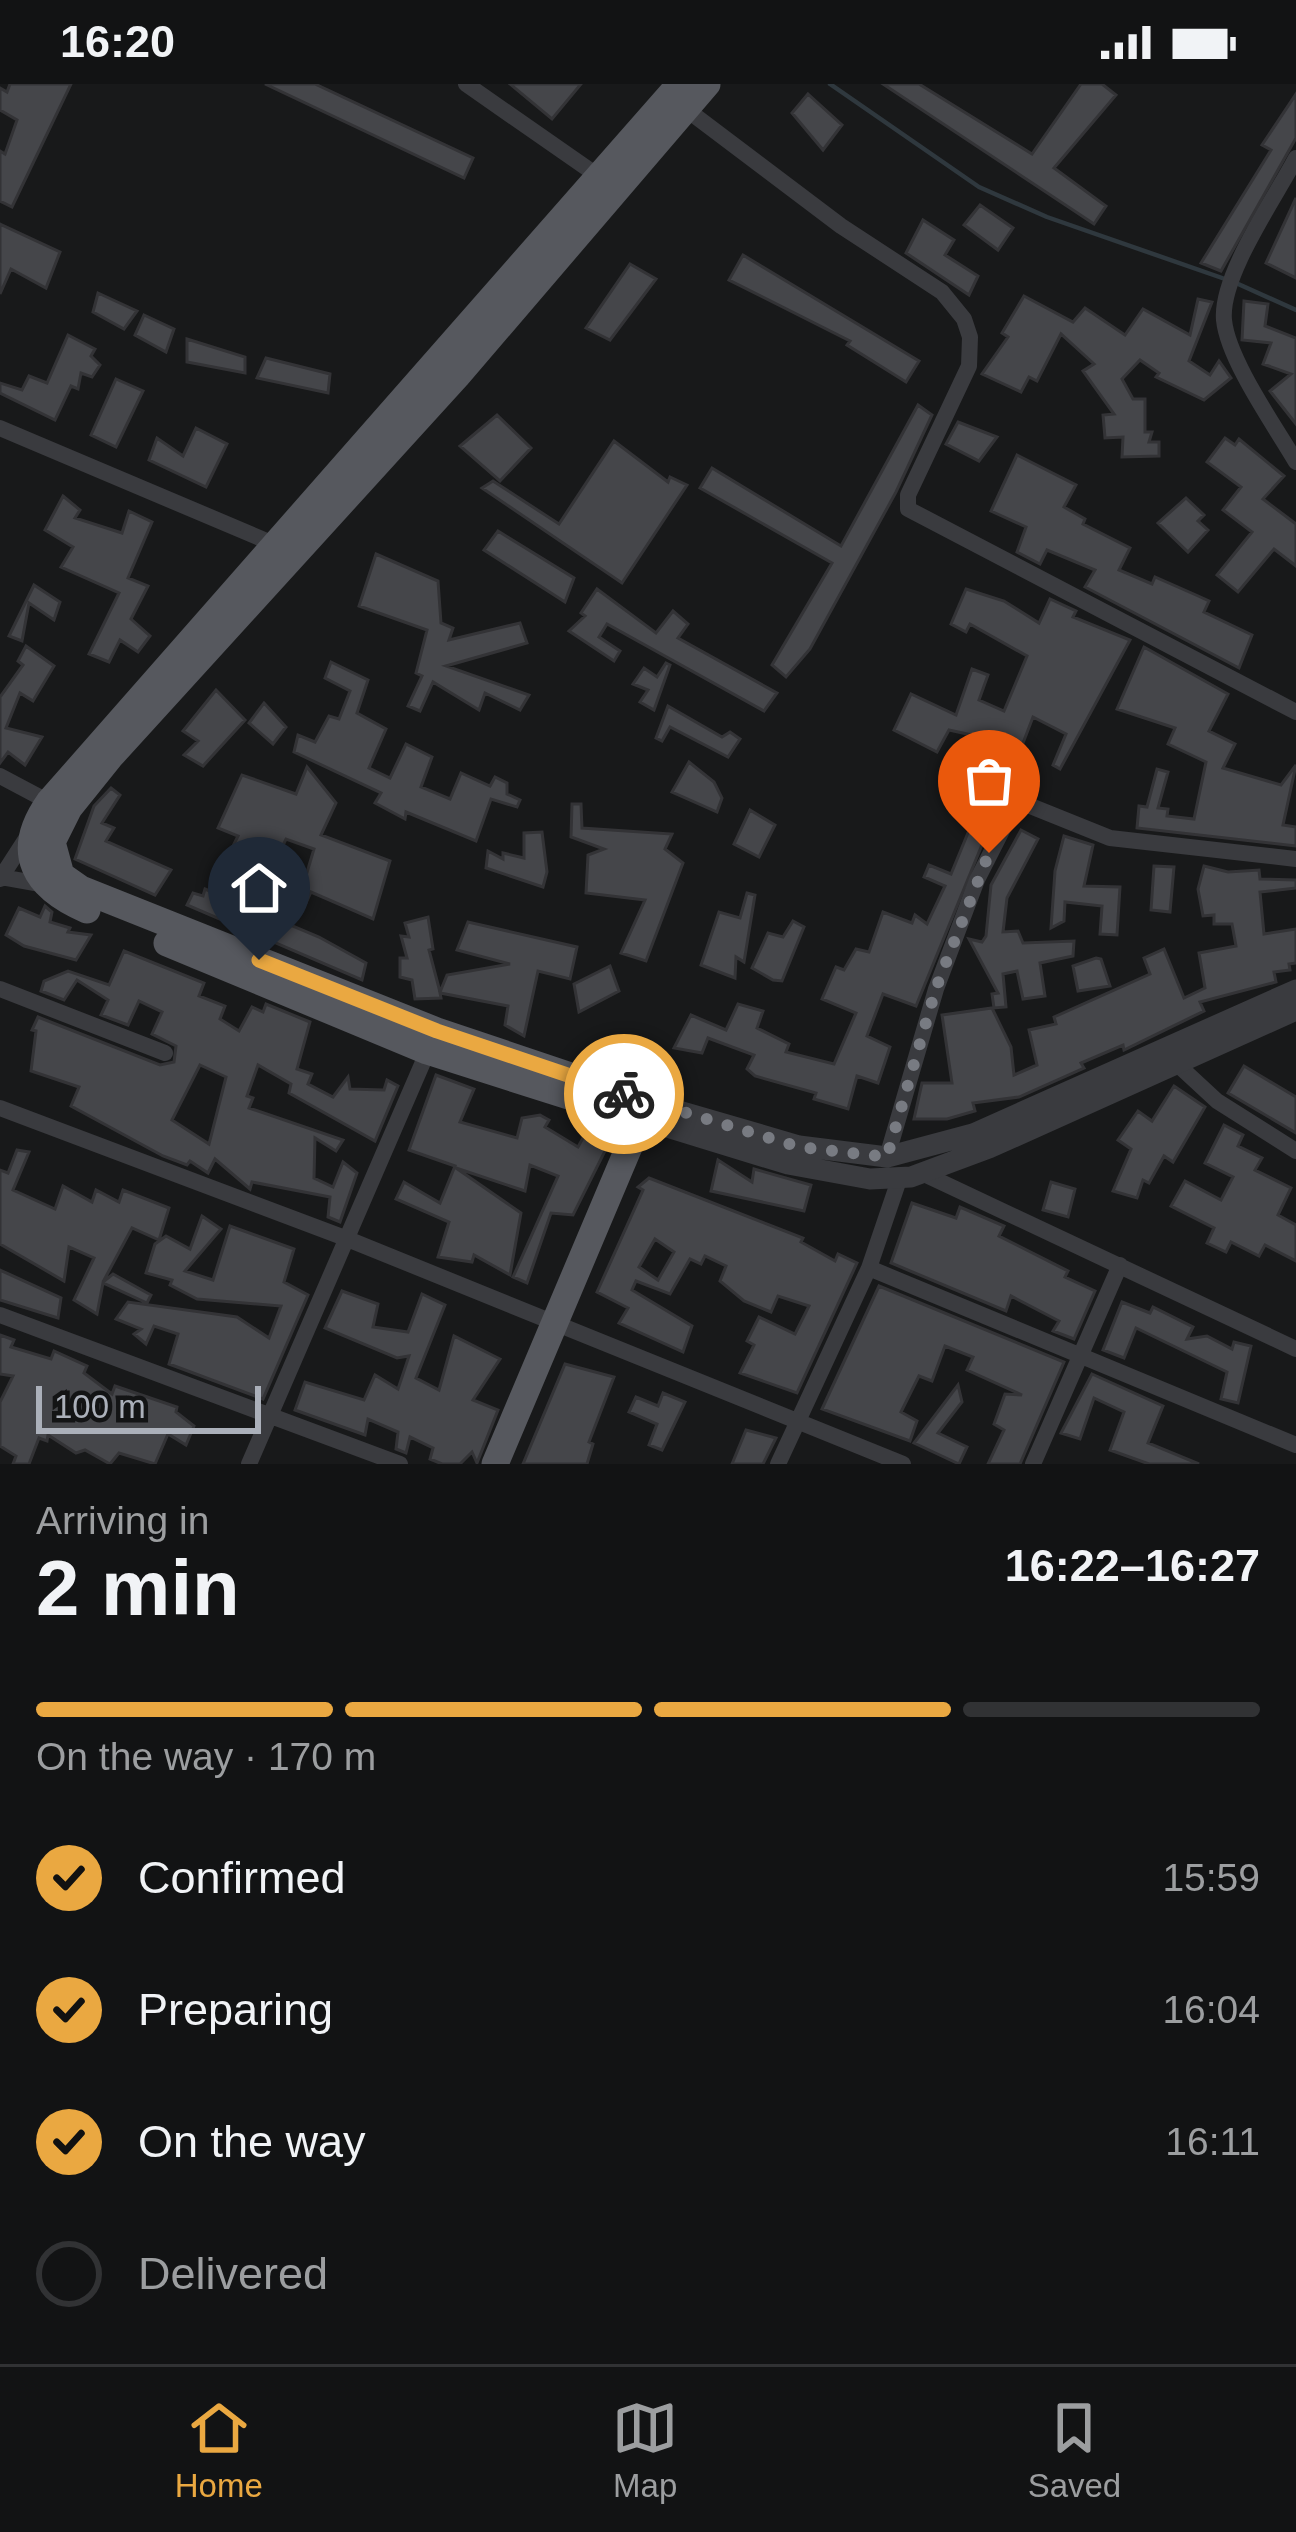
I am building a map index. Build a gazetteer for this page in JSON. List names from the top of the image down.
{
  "scale_bar": "100 m",
  "page": {
    "status": "16:20",
    "scale": "100 m",
    "heading": ["2 min", "Arriving in", "16:22–16:27"],
    "bar": "On the way · 170 m",
    "list": [
      ["Confirmed", "15:59"],
      ["Preparing", "16:04"],
      ["On the way", "16:11"],
      "Delivered"
    ],
    "tabs": ["Home", "Map", "Saved"]
  }
}
